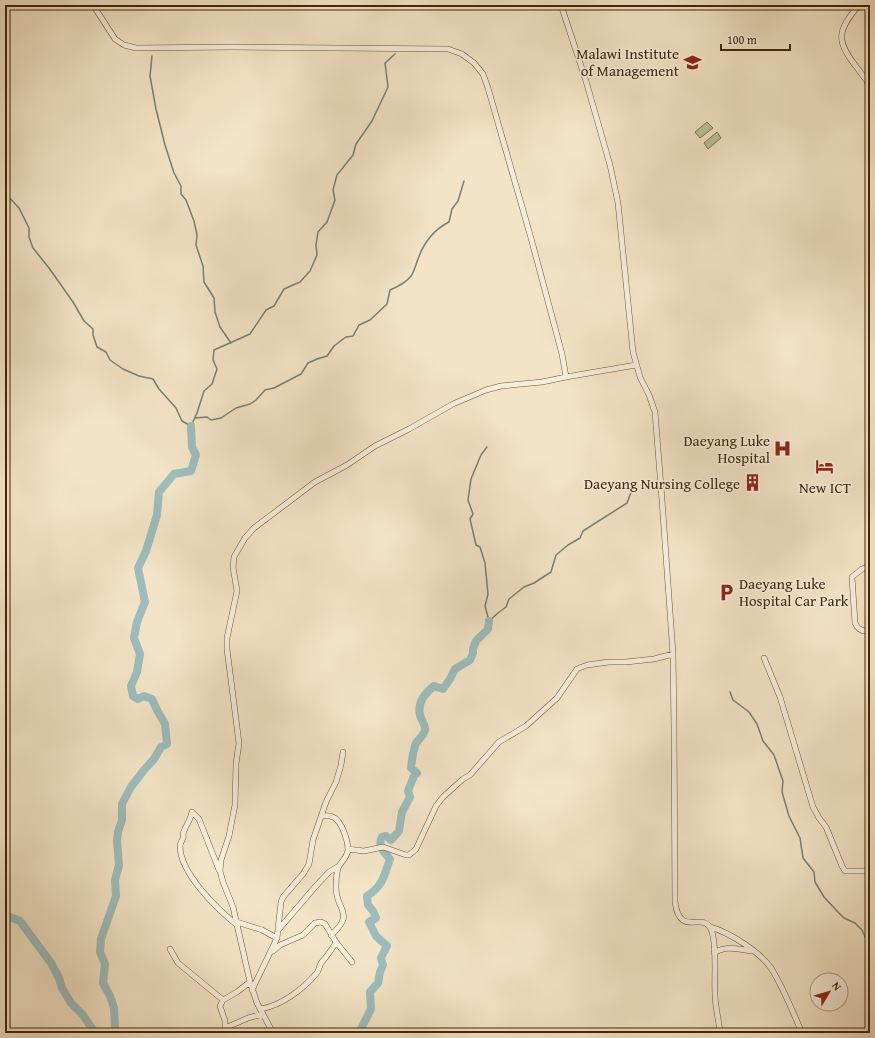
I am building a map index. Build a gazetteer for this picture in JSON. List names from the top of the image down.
{
  "places": {
    "school or university": ["Malawi Institute of Management"],
    "hospital": ["Daeyang Luke Hospital"],
    "hotel": ["New ICT"],
    "building": ["Daeyang Nursing College"],
    "parking": ["Daeyang Luke Hospital Car Park"]
  },
  "scale_bar": "100 m",
  "north": "top right"
}
